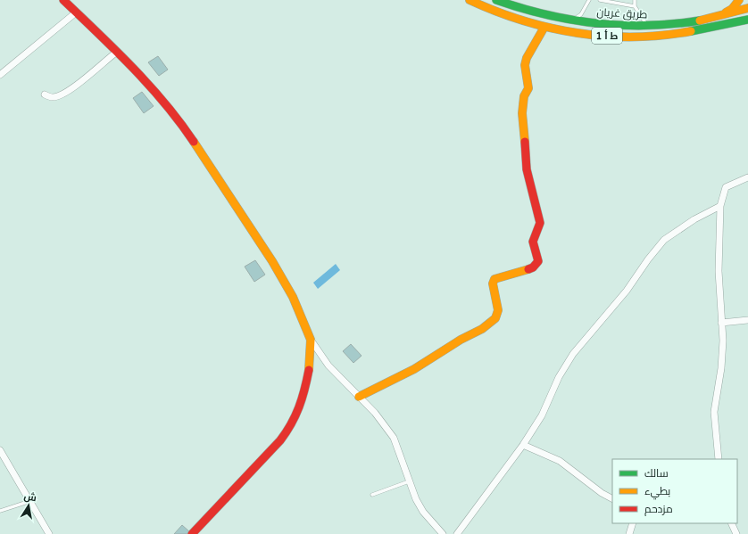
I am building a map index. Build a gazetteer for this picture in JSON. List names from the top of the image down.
{
  "streets": {
    "main road": ["طريق غريان", "ط أ 1"]
  },
  "legend": ["سالك", "بطيء", "مزدحم"],
  "north": "top"
}
